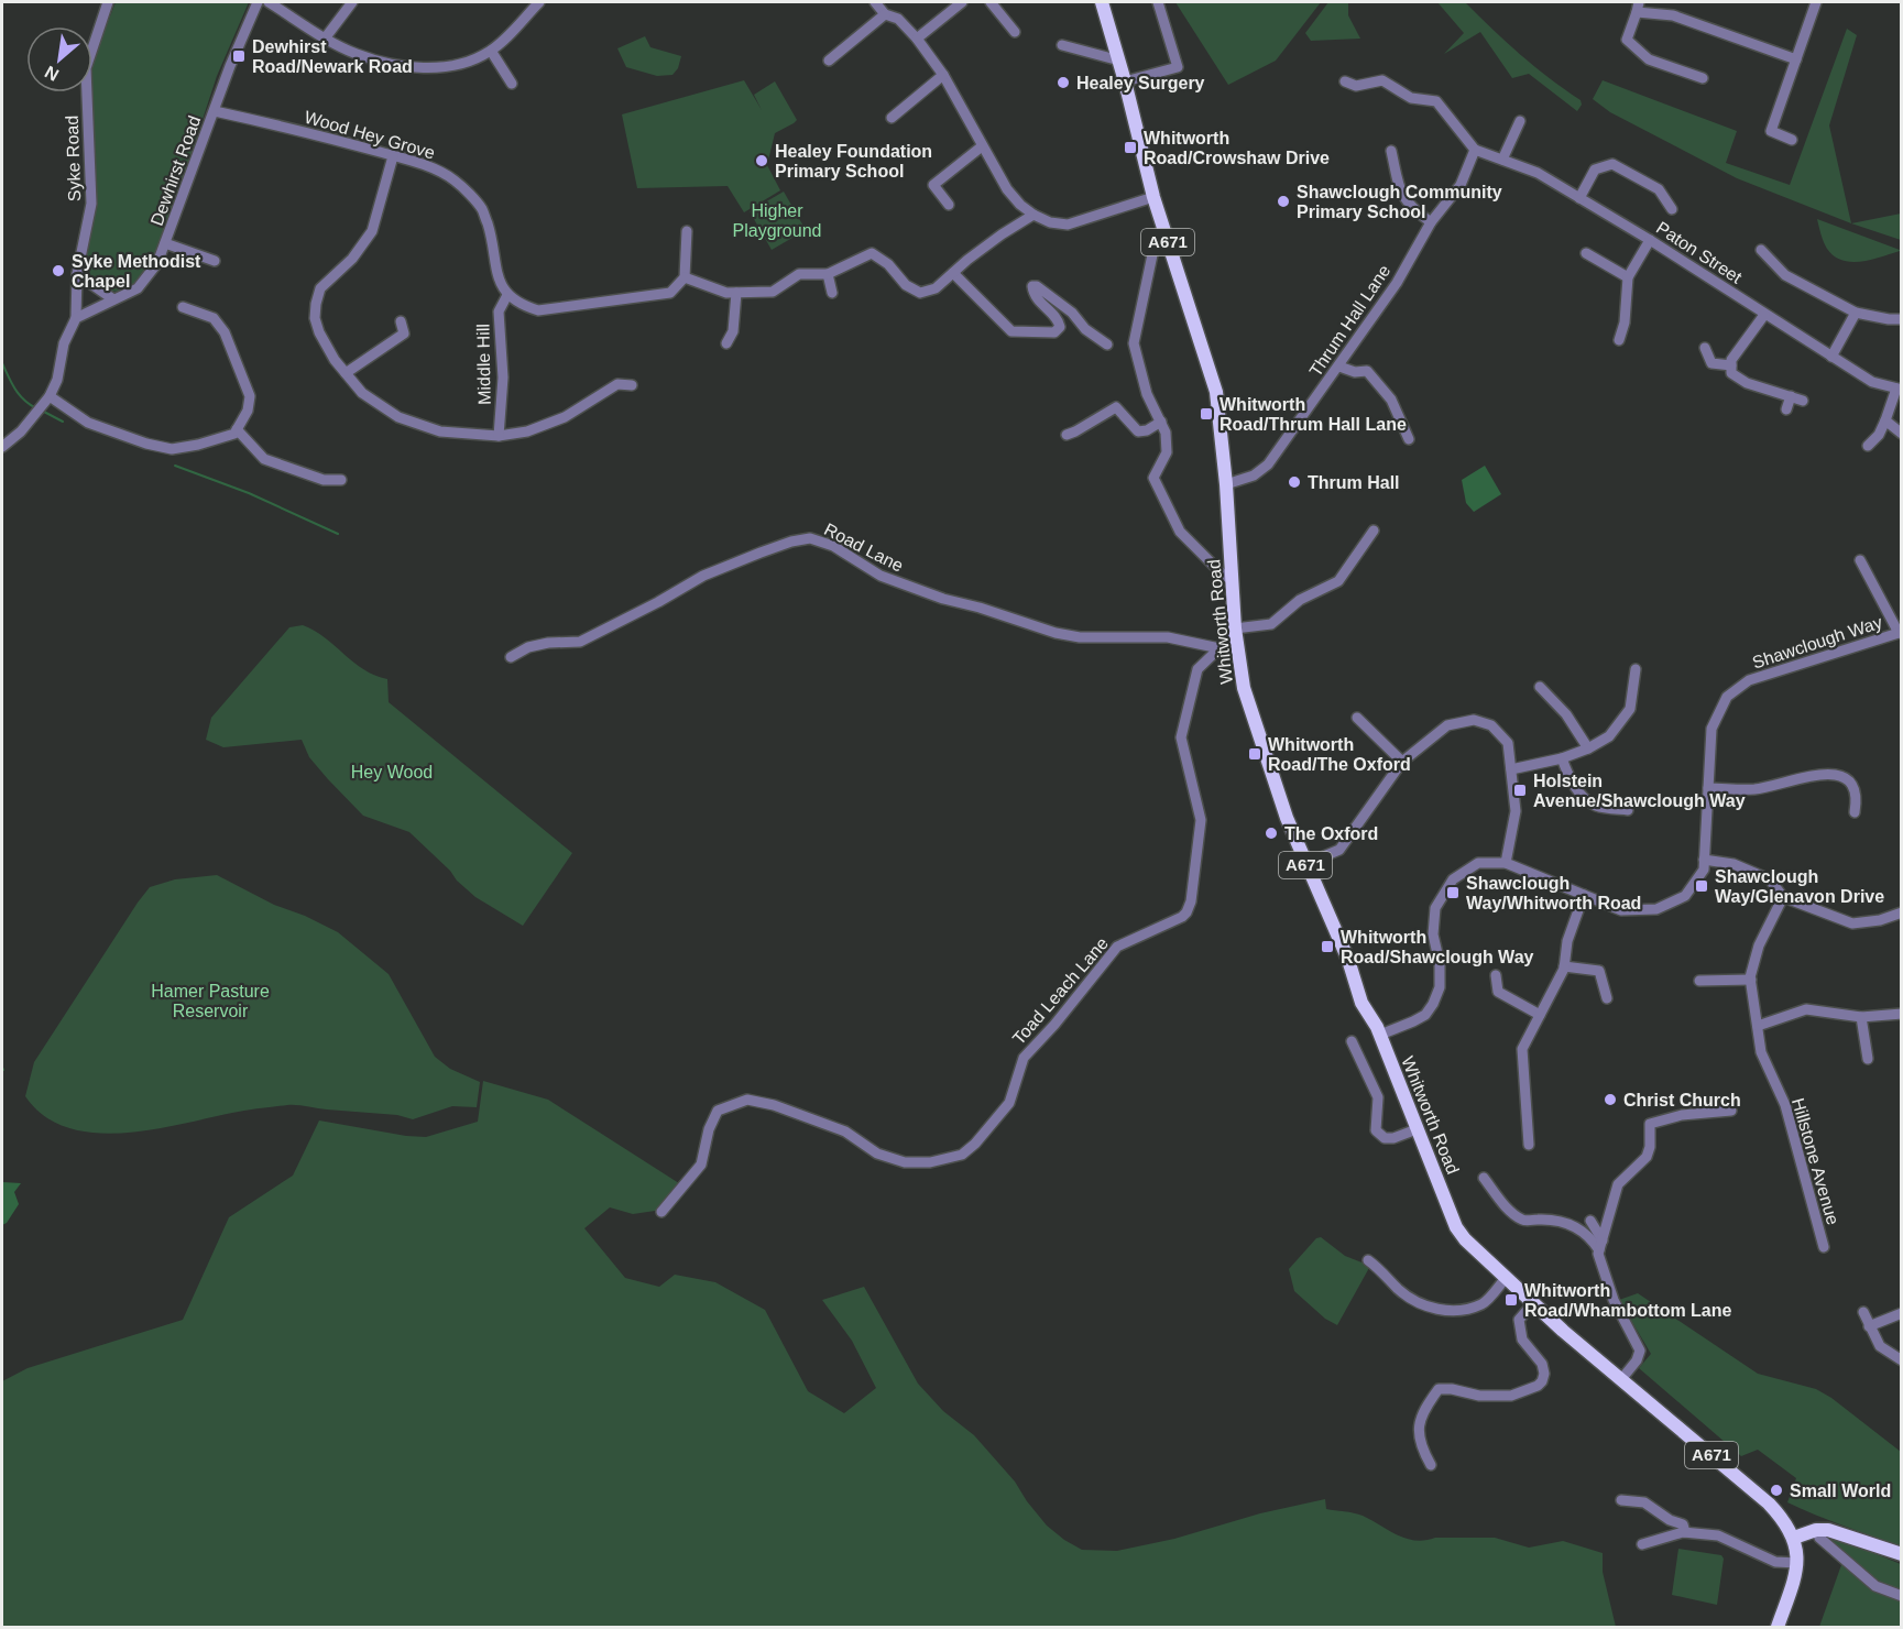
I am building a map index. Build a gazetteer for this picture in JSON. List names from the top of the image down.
{
  "streets": {
    "main road": ["A671", "Whitworth Road"],
    "street": [
      "Wood Hey Grove",
      "Syke Road",
      "Dewhirst Road",
      "Paton Street",
      "Thrum Hall Lane",
      "Middle Hill",
      "Road Lane",
      "Shawclough Way",
      "Toad Leach Lane",
      "Hillstone Avenue"
    ]
  },
  "crossings": [
    ["Wood Hey Grove", "Dewhirst Road"],
    ["Wood Hey Grove", "Middle Hill"],
    ["Syke Road", "Dewhirst Road"],
    ["A671", "Whitworth Road"],
    ["Paton Street", "Thrum Hall Lane"],
    ["Thrum Hall Lane", "Whitworth Road"],
    ["Road Lane", "Toad Leach Lane"],
    ["Whitworth Road", "Toad Leach Lane"]
  ],
  "parks": ["Higher Playground", "Hey Wood", "Hamer Pasture Reservoir"],
  "places": {
    "transit": [
      "Dewhirst Road/Newark Road",
      "Whitworth Road/Crowshaw Drive",
      "Whitworth Road/Thrum Hall Lane",
      "Whitworth Road/The Oxford",
      "Holstein Avenue/Shawclough Way",
      "Shawclough Way/Glenavon Drive",
      "Shawclough Way/Whitworth Road",
      "Whitworth Road/Shawclough Way",
      "Whitworth Road/Whambottom Lane"
    ],
    "other": [
      "Healey Surgery",
      "Healey Foundation Primary School",
      "Shawclough Community Primary School",
      "Syke Methodist Chapel",
      "Thrum Hall",
      "The Oxford",
      "Christ Church",
      "Small World"
    ]
  },
  "north": "bottom left"
}
